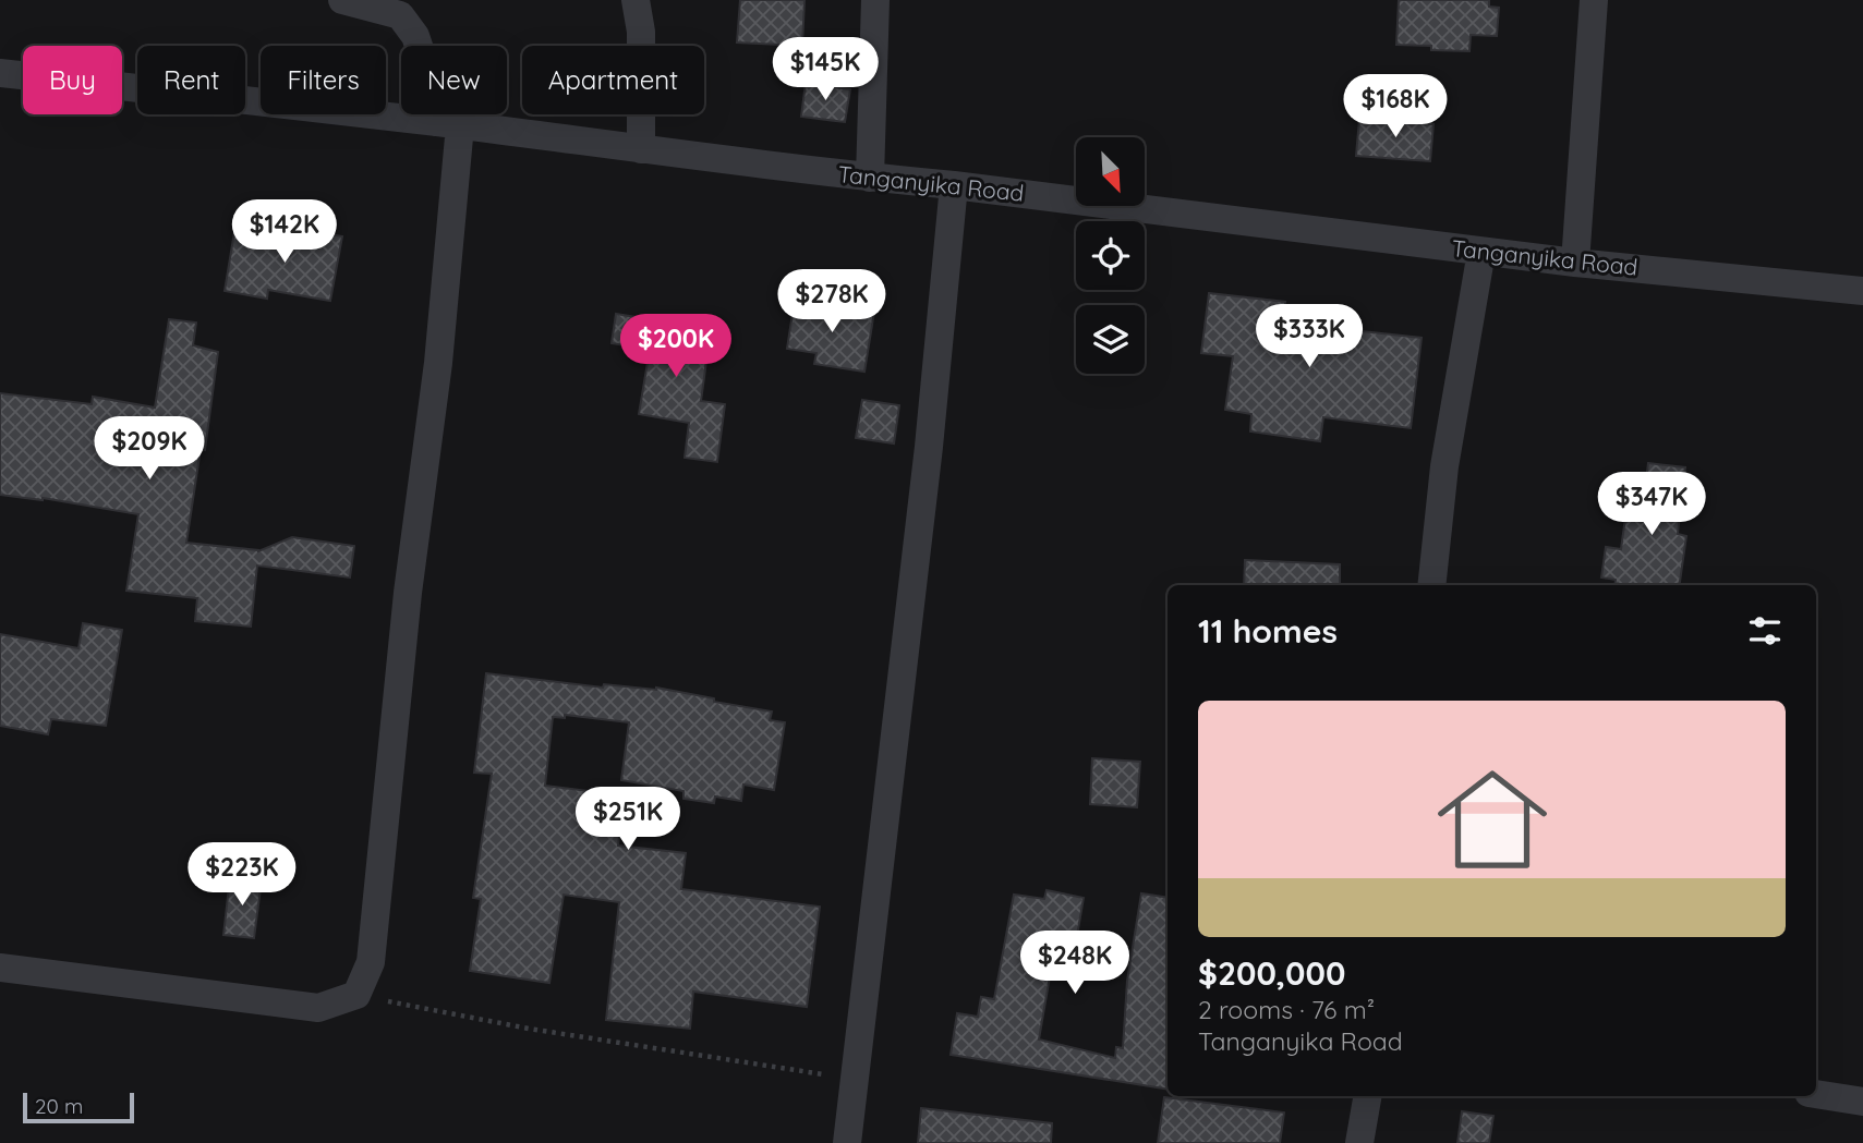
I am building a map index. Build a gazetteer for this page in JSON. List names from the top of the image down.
{
  "streets": {
    "street": ["Tanganyika Road"]
  },
  "scale_bar": "20 m",
  "north": "bottom right",
  "page": {
    "price": [
      "$145K",
      "$168K",
      "$142K",
      "$278K",
      "$333K",
      "$200K",
      "$209K",
      "$347K",
      "$251K",
      "$223K",
      "$248K"
    ],
    "chip": [
      "Buy",
      "Rent",
      "Filters",
      "New",
      "Apartment"
    ],
    "heading": "11 homes",
    "list": [
      {
        "name": "$200,000",
        "note": "2 rooms · 76 m² · Tanganyika Road"
      }
    ],
    "scale": "20 m"
  }
}
